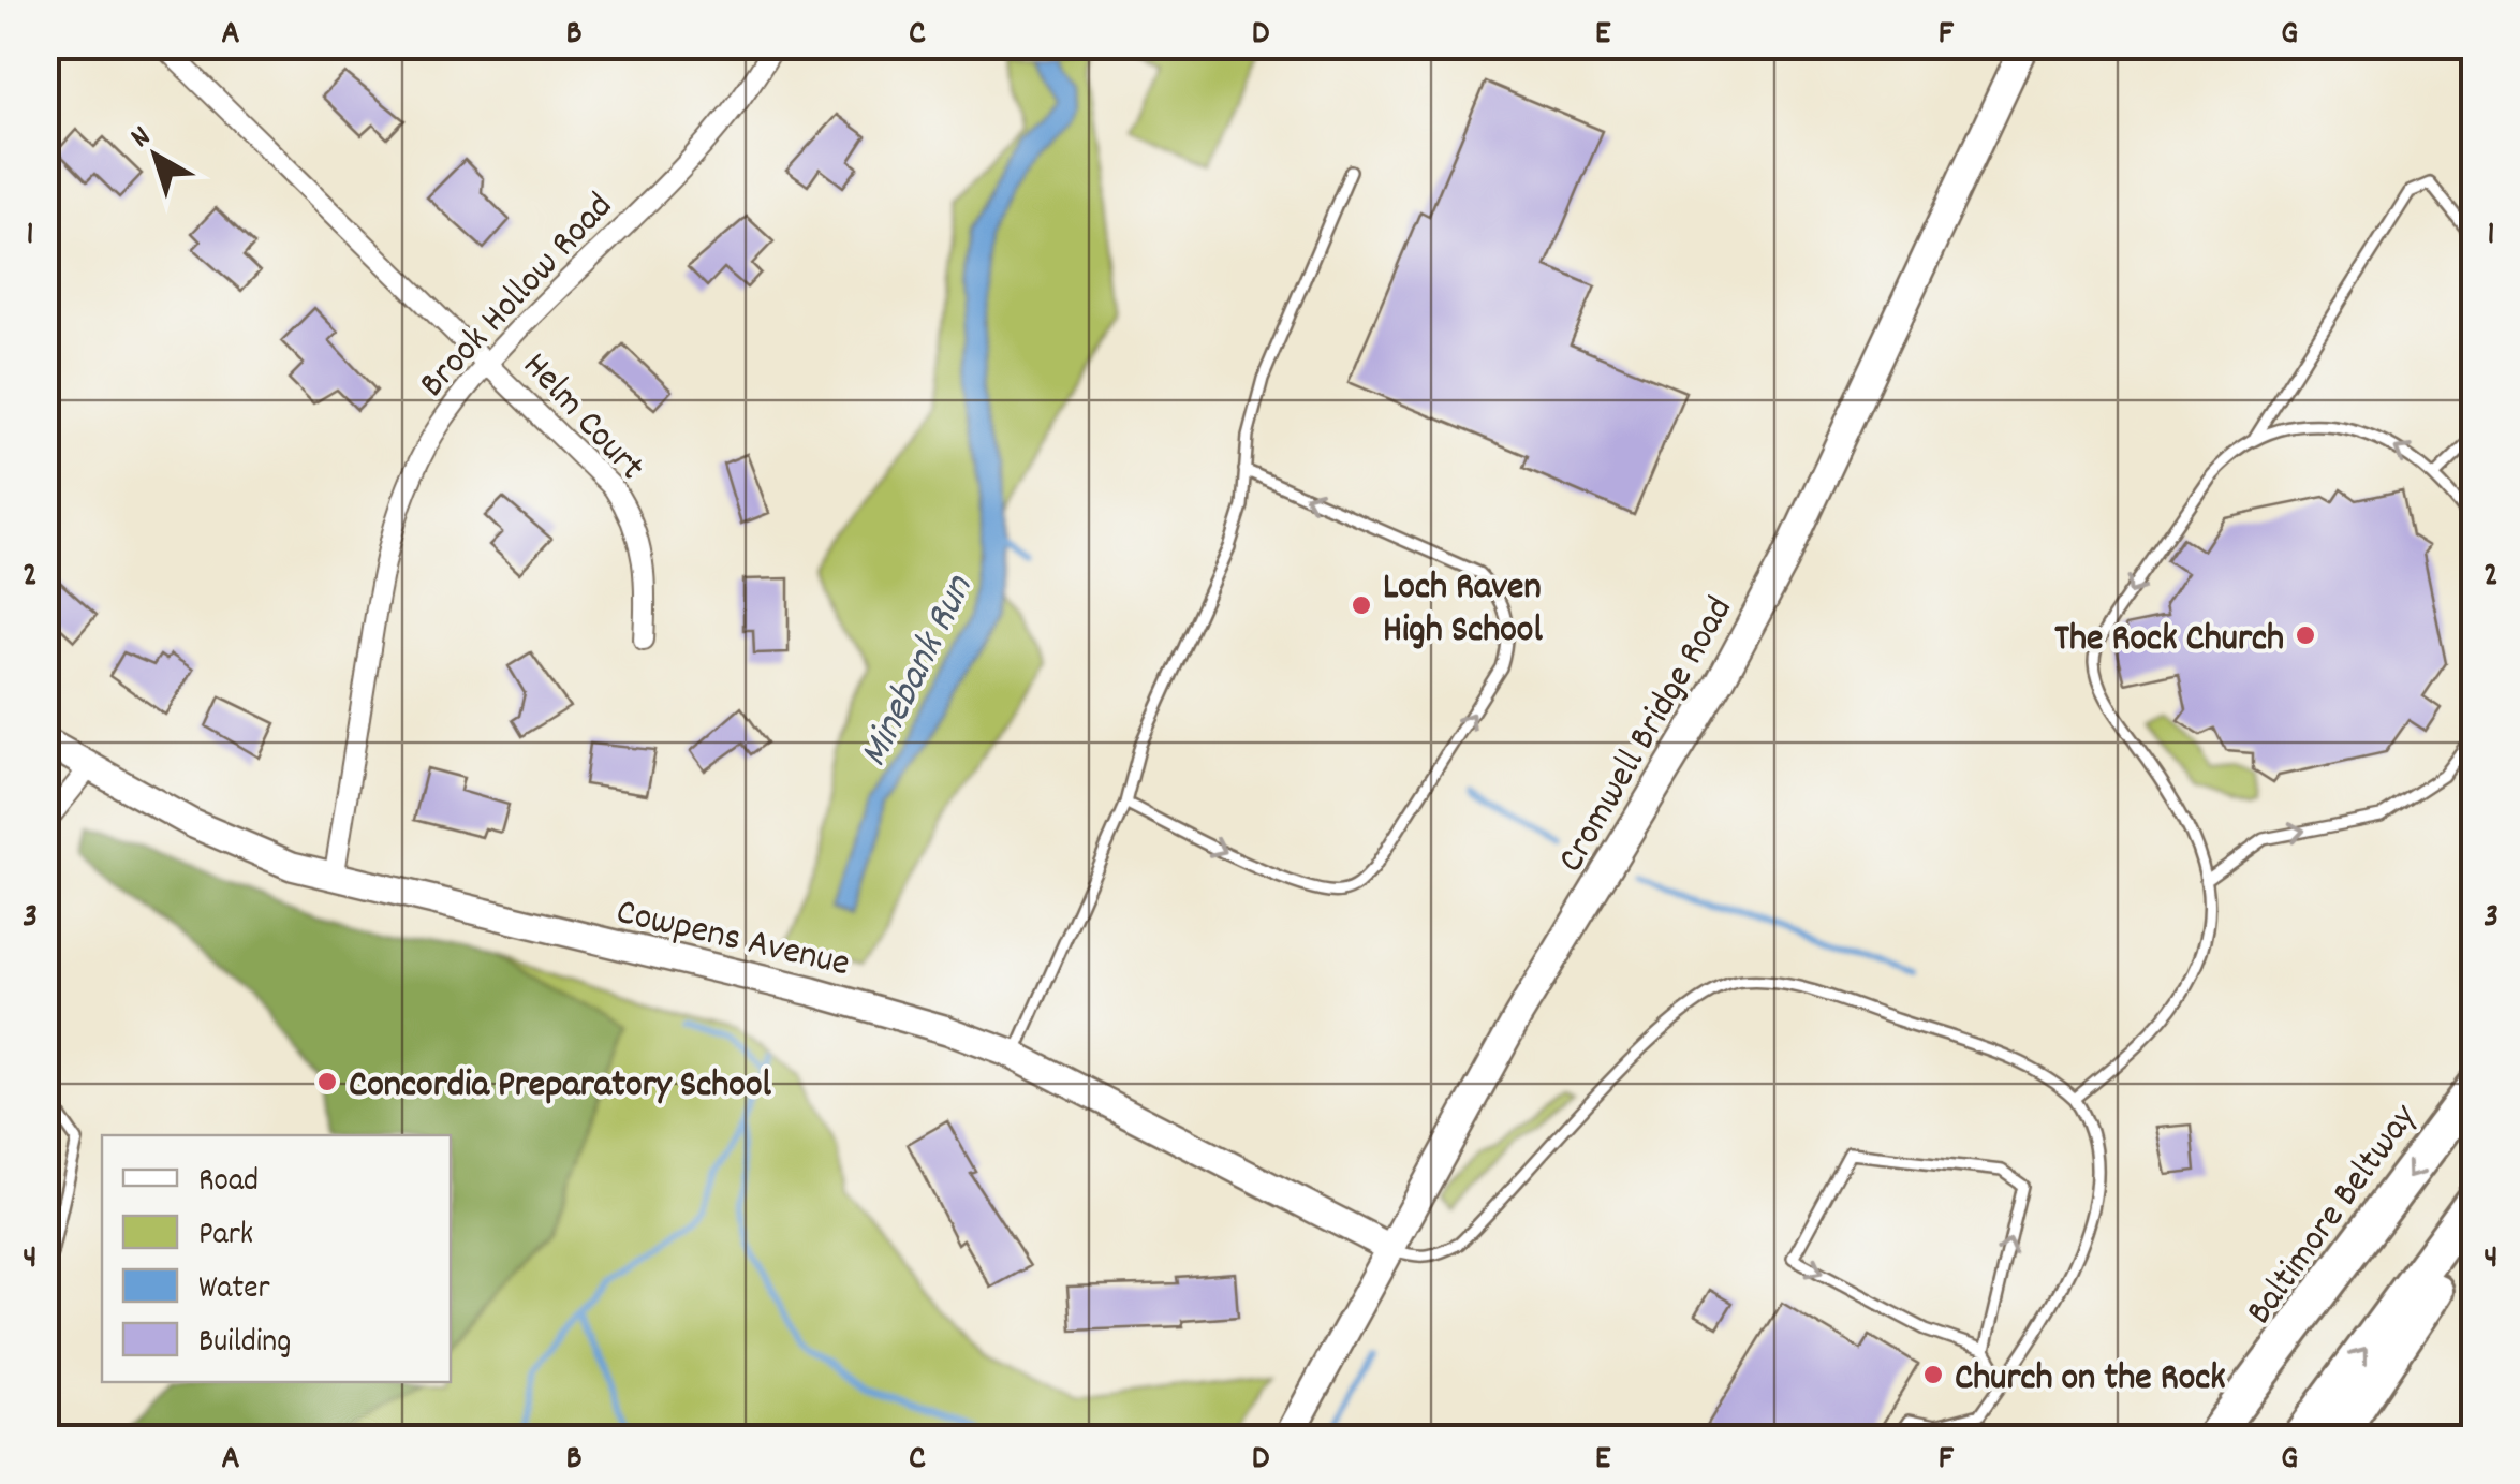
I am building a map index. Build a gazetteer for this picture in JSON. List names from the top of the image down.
{
  "streets": {
    "highway": ["Baltimore Beltway"],
    "main road": ["Cromwell Bridge Road", "Cowpens Avenue"],
    "street": ["Brook Hollow Road", "Helm Court"]
  },
  "crossings": [
    ["Brook Hollow Road", "Helm Court"],
    ["Brook Hollow Road", "Cowpens Avenue"],
    ["Cromwell Bridge Road", "Cowpens Avenue"]
  ],
  "water": ["Minebank Run"],
  "places": [
    "Loch Raven High School",
    "The Rock Church",
    "Concordia Preparatory School",
    "Church on the Rock"
  ],
  "legend": [
    "Road",
    "Park",
    "Water",
    "Building"
  ],
  "north": "top left",
  "grid": {
    "columns": [
      "A",
      "B",
      "C",
      "D",
      "E",
      "F",
      "G"
    ],
    "rows": [
      "1",
      "2",
      "3",
      "4"
    ]
  }
}
